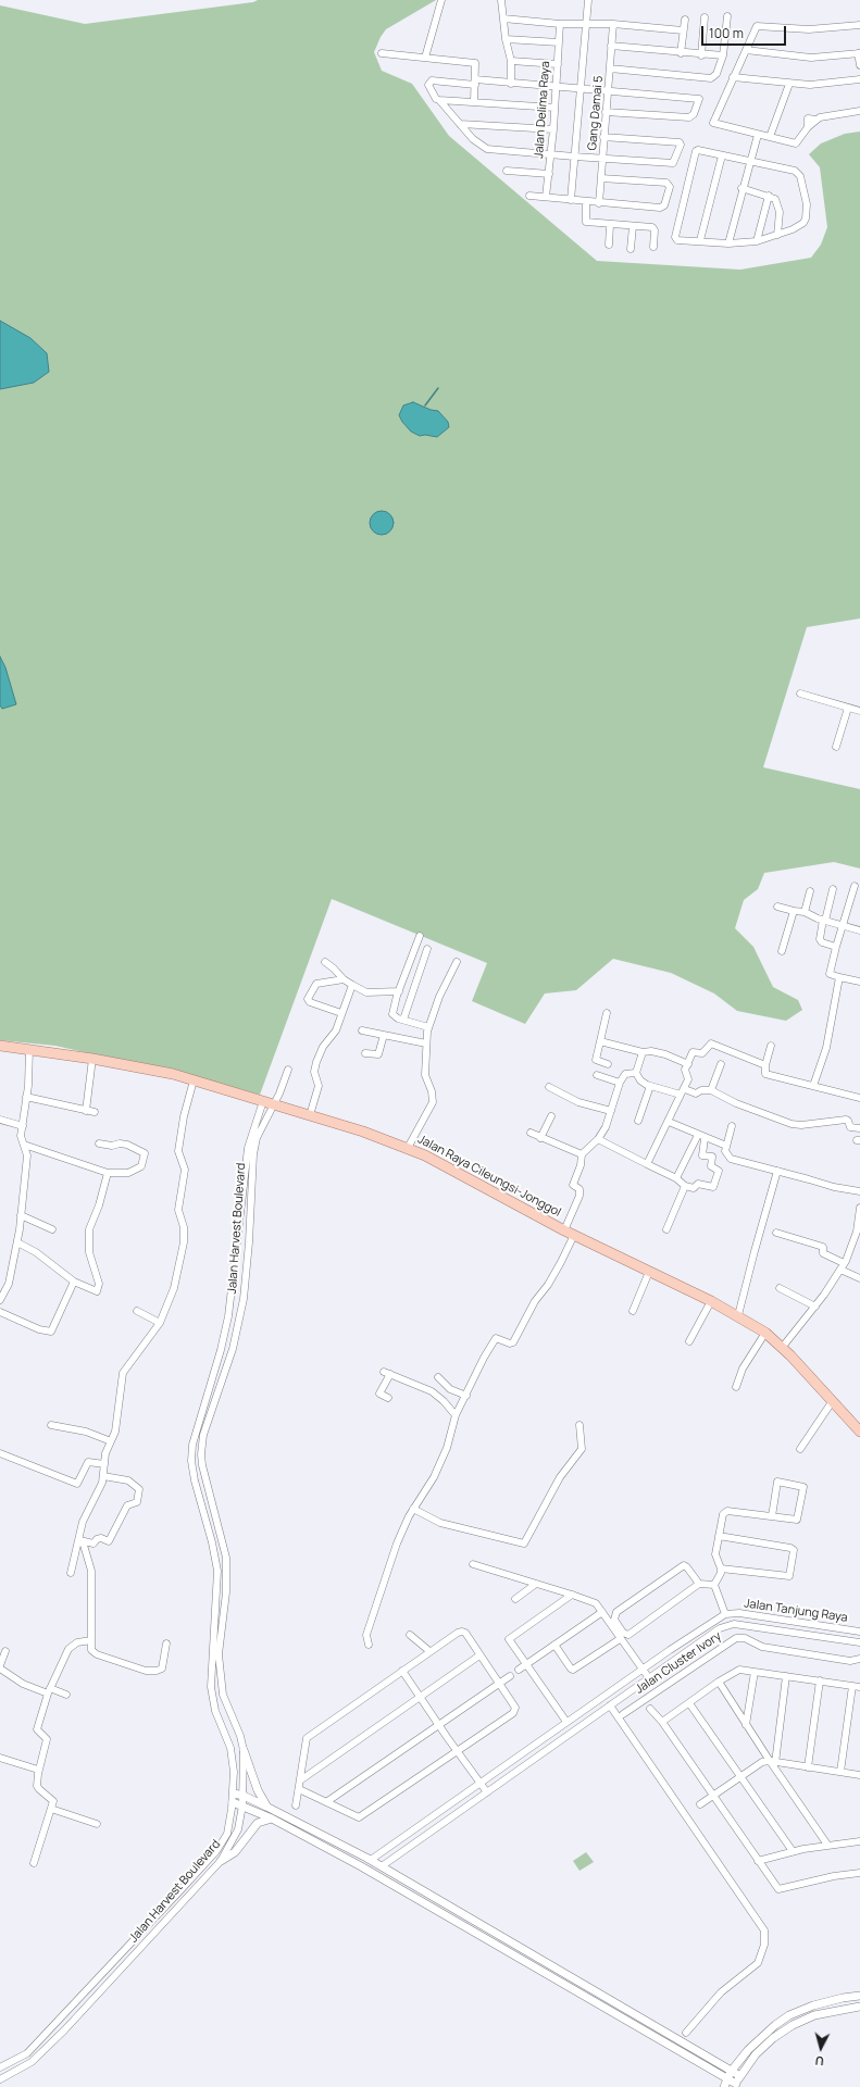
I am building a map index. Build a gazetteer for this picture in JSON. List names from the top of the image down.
{
  "streets": {
    "main road": ["Jalan Raya Cileungsi-Jonggol"],
    "street": [
      "Jalan Delima Raya",
      "Gang Damai 5",
      "Jalan Harvest Boulevard",
      "Jalan Tanjung Raya",
      "Jalan Cluster Ivory"
    ]
  },
  "crossings": [
    ["Jalan Raya Cileungsi-Jonggol", "Jalan Harvest Boulevard"]
  ],
  "scale_bar": "100 m",
  "north": "bottom"
}
